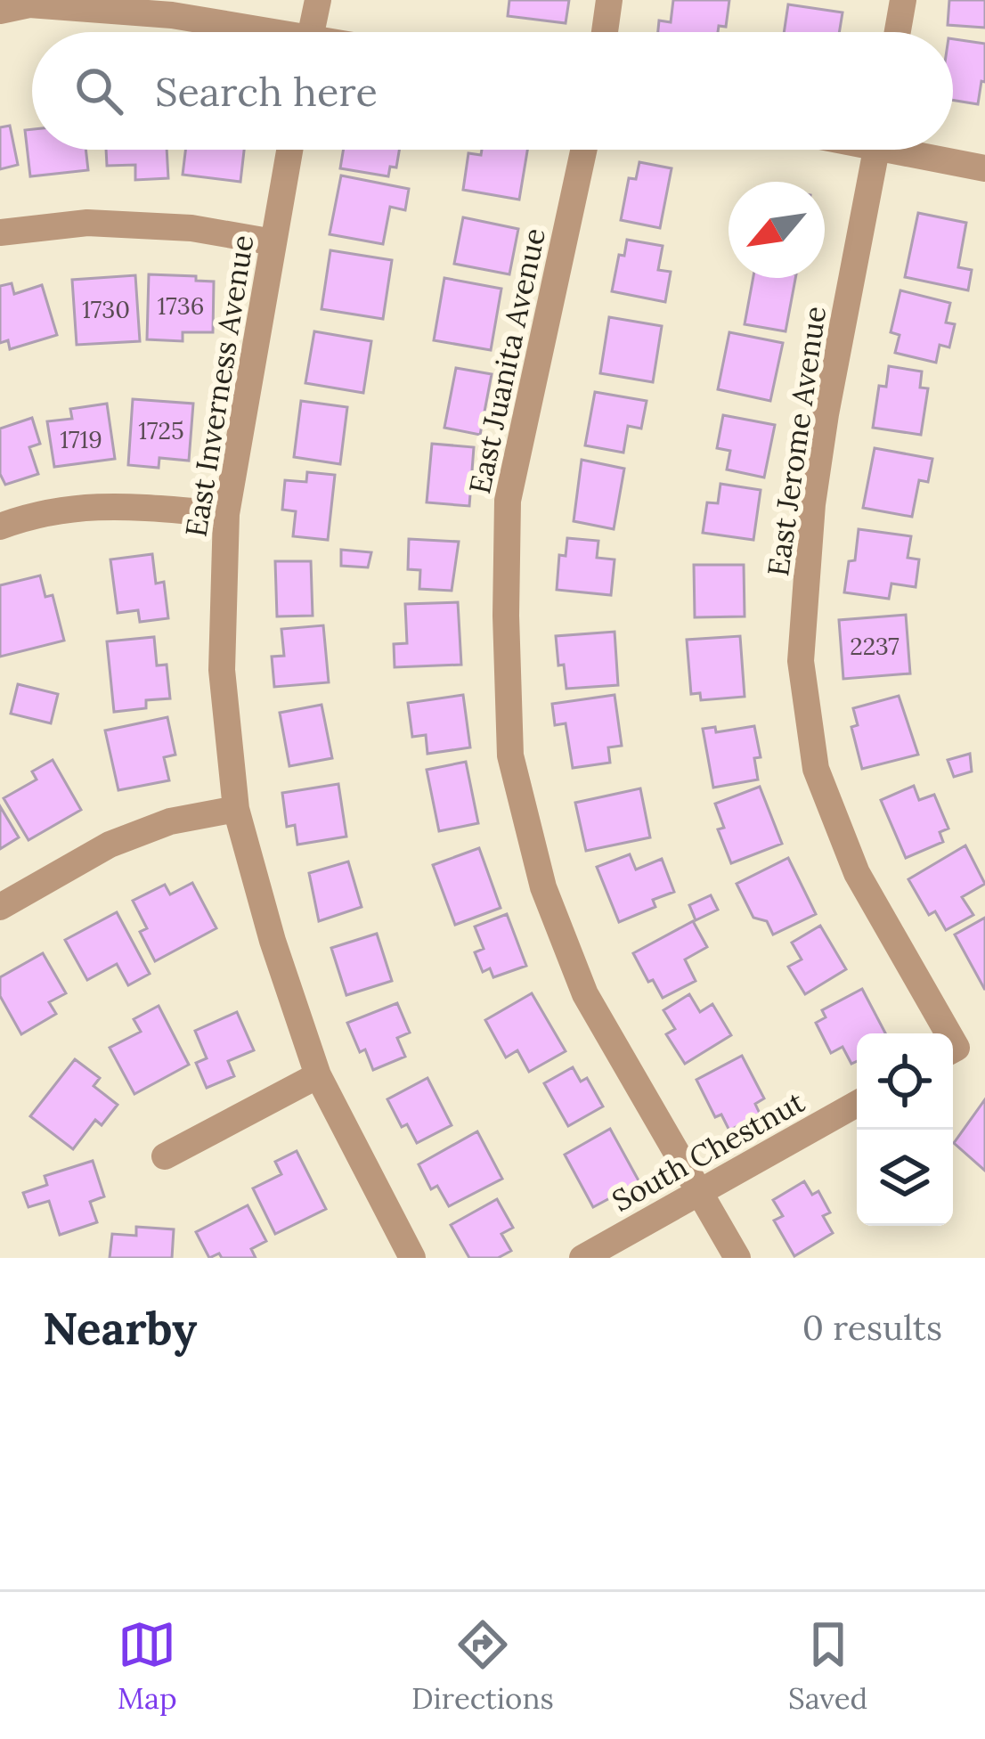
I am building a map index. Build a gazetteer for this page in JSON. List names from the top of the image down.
{
  "streets": {
    "street": [
      "East Juanita Avenue",
      "East Inverness Avenue",
      "East Jerome Avenue",
      "South Chestnut"
    ]
  },
  "crossings": [
    ["East Juanita Avenue", "South Chestnut"]
  ],
  "house_numbers": [
    "1736",
    "1730",
    "1725",
    "1719",
    "2237"
  ],
  "north": "bottom left",
  "page": {
    "search": "Search here",
    "heading": ["Nearby", "0 results"],
    "nav": ["Map", "Directions", "Saved"]
  }
}
